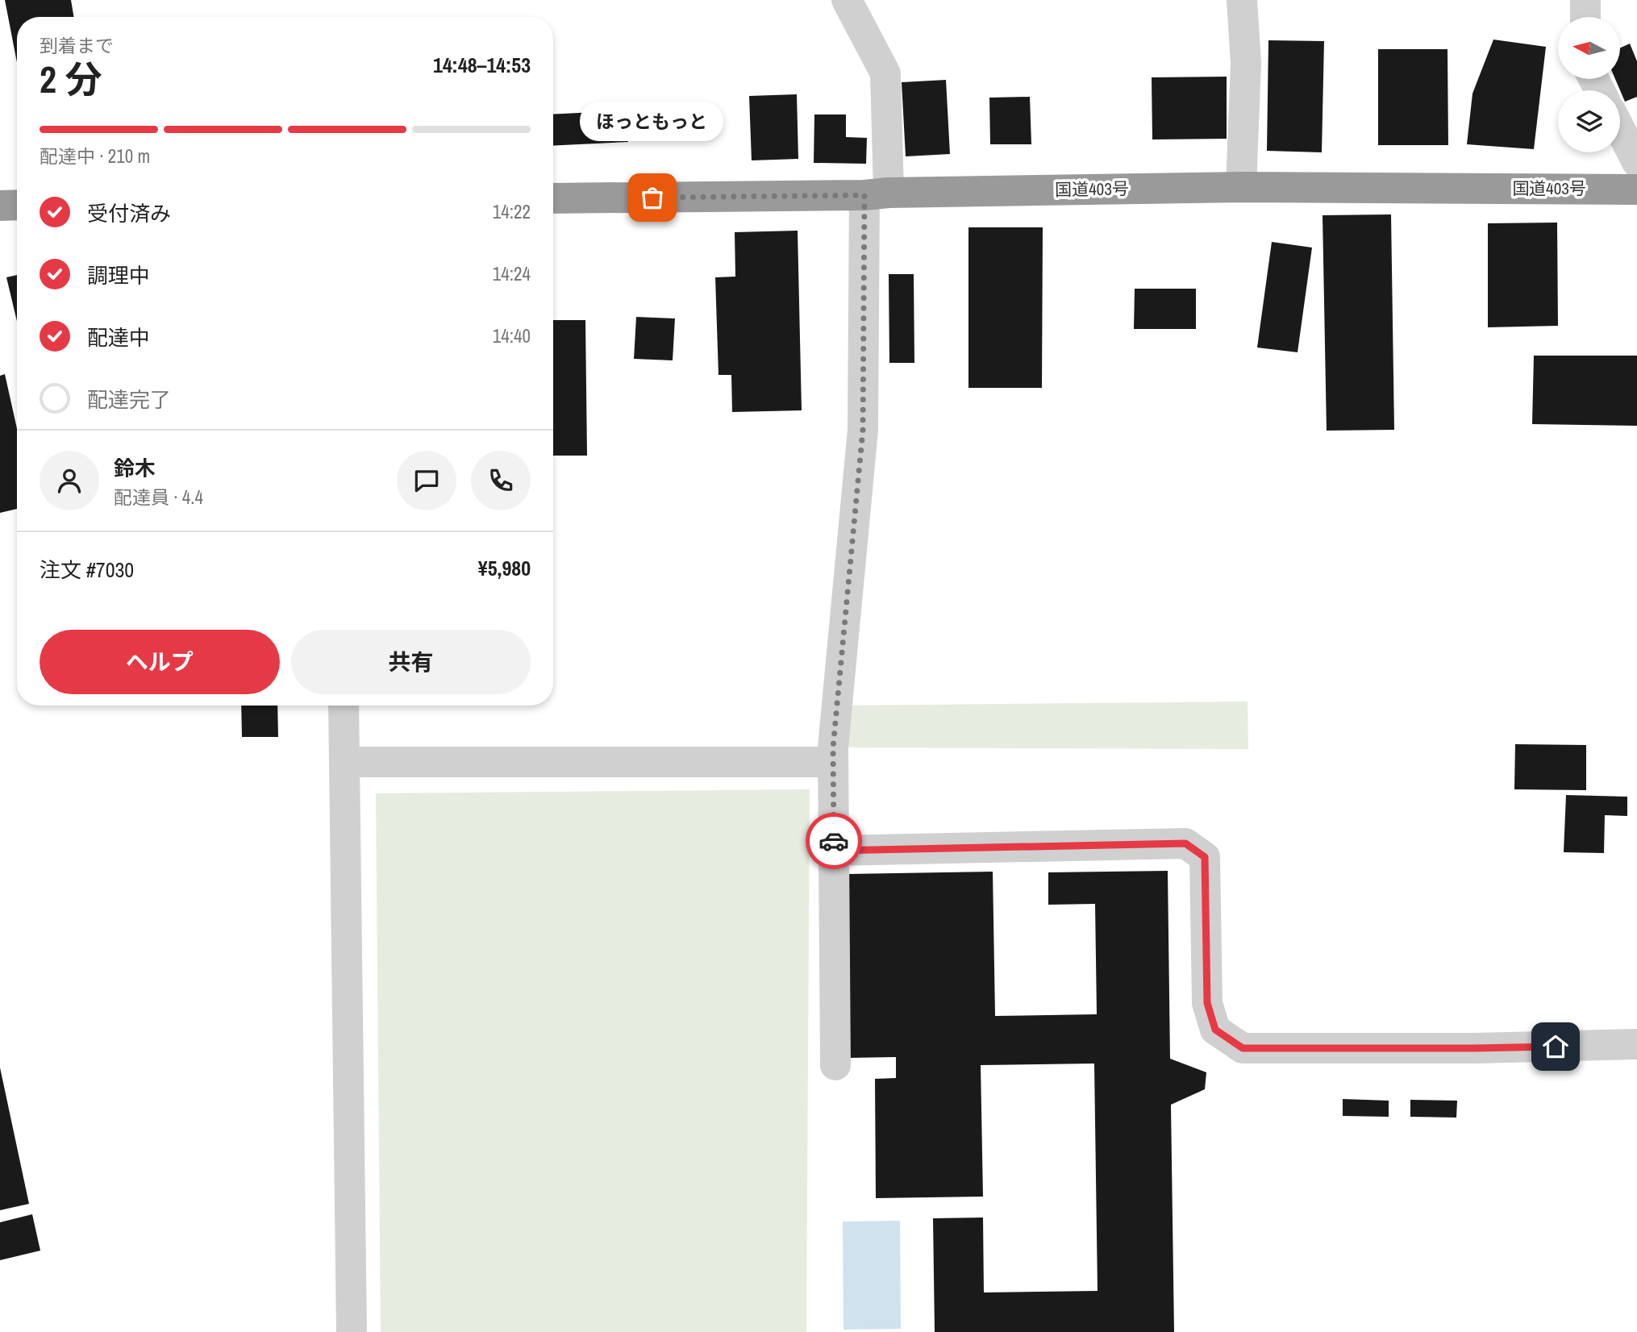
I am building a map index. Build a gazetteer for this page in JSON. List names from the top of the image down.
{
  "streets": {
    "highway": ["国道403号"]
  },
  "places": ["ほっともっと"],
  "north": "left",
  "page": {
    "heading": ["2 分", "到着まで", "14:48–14:53"],
    "panel": [
      "鈴木",
      "配達員 · 4.4",
      "注文 #7030",
      "¥5,980"
    ],
    "bubble": "ほっともっと",
    "bar": "配達中 · 210 m",
    "list": [
      ["受付済み", "14:22"],
      ["調理中", "14:24"],
      ["配達中", "14:40"],
      "配達完了"
    ],
    "buttons": ["ヘルプ", "共有"]
  }
}
